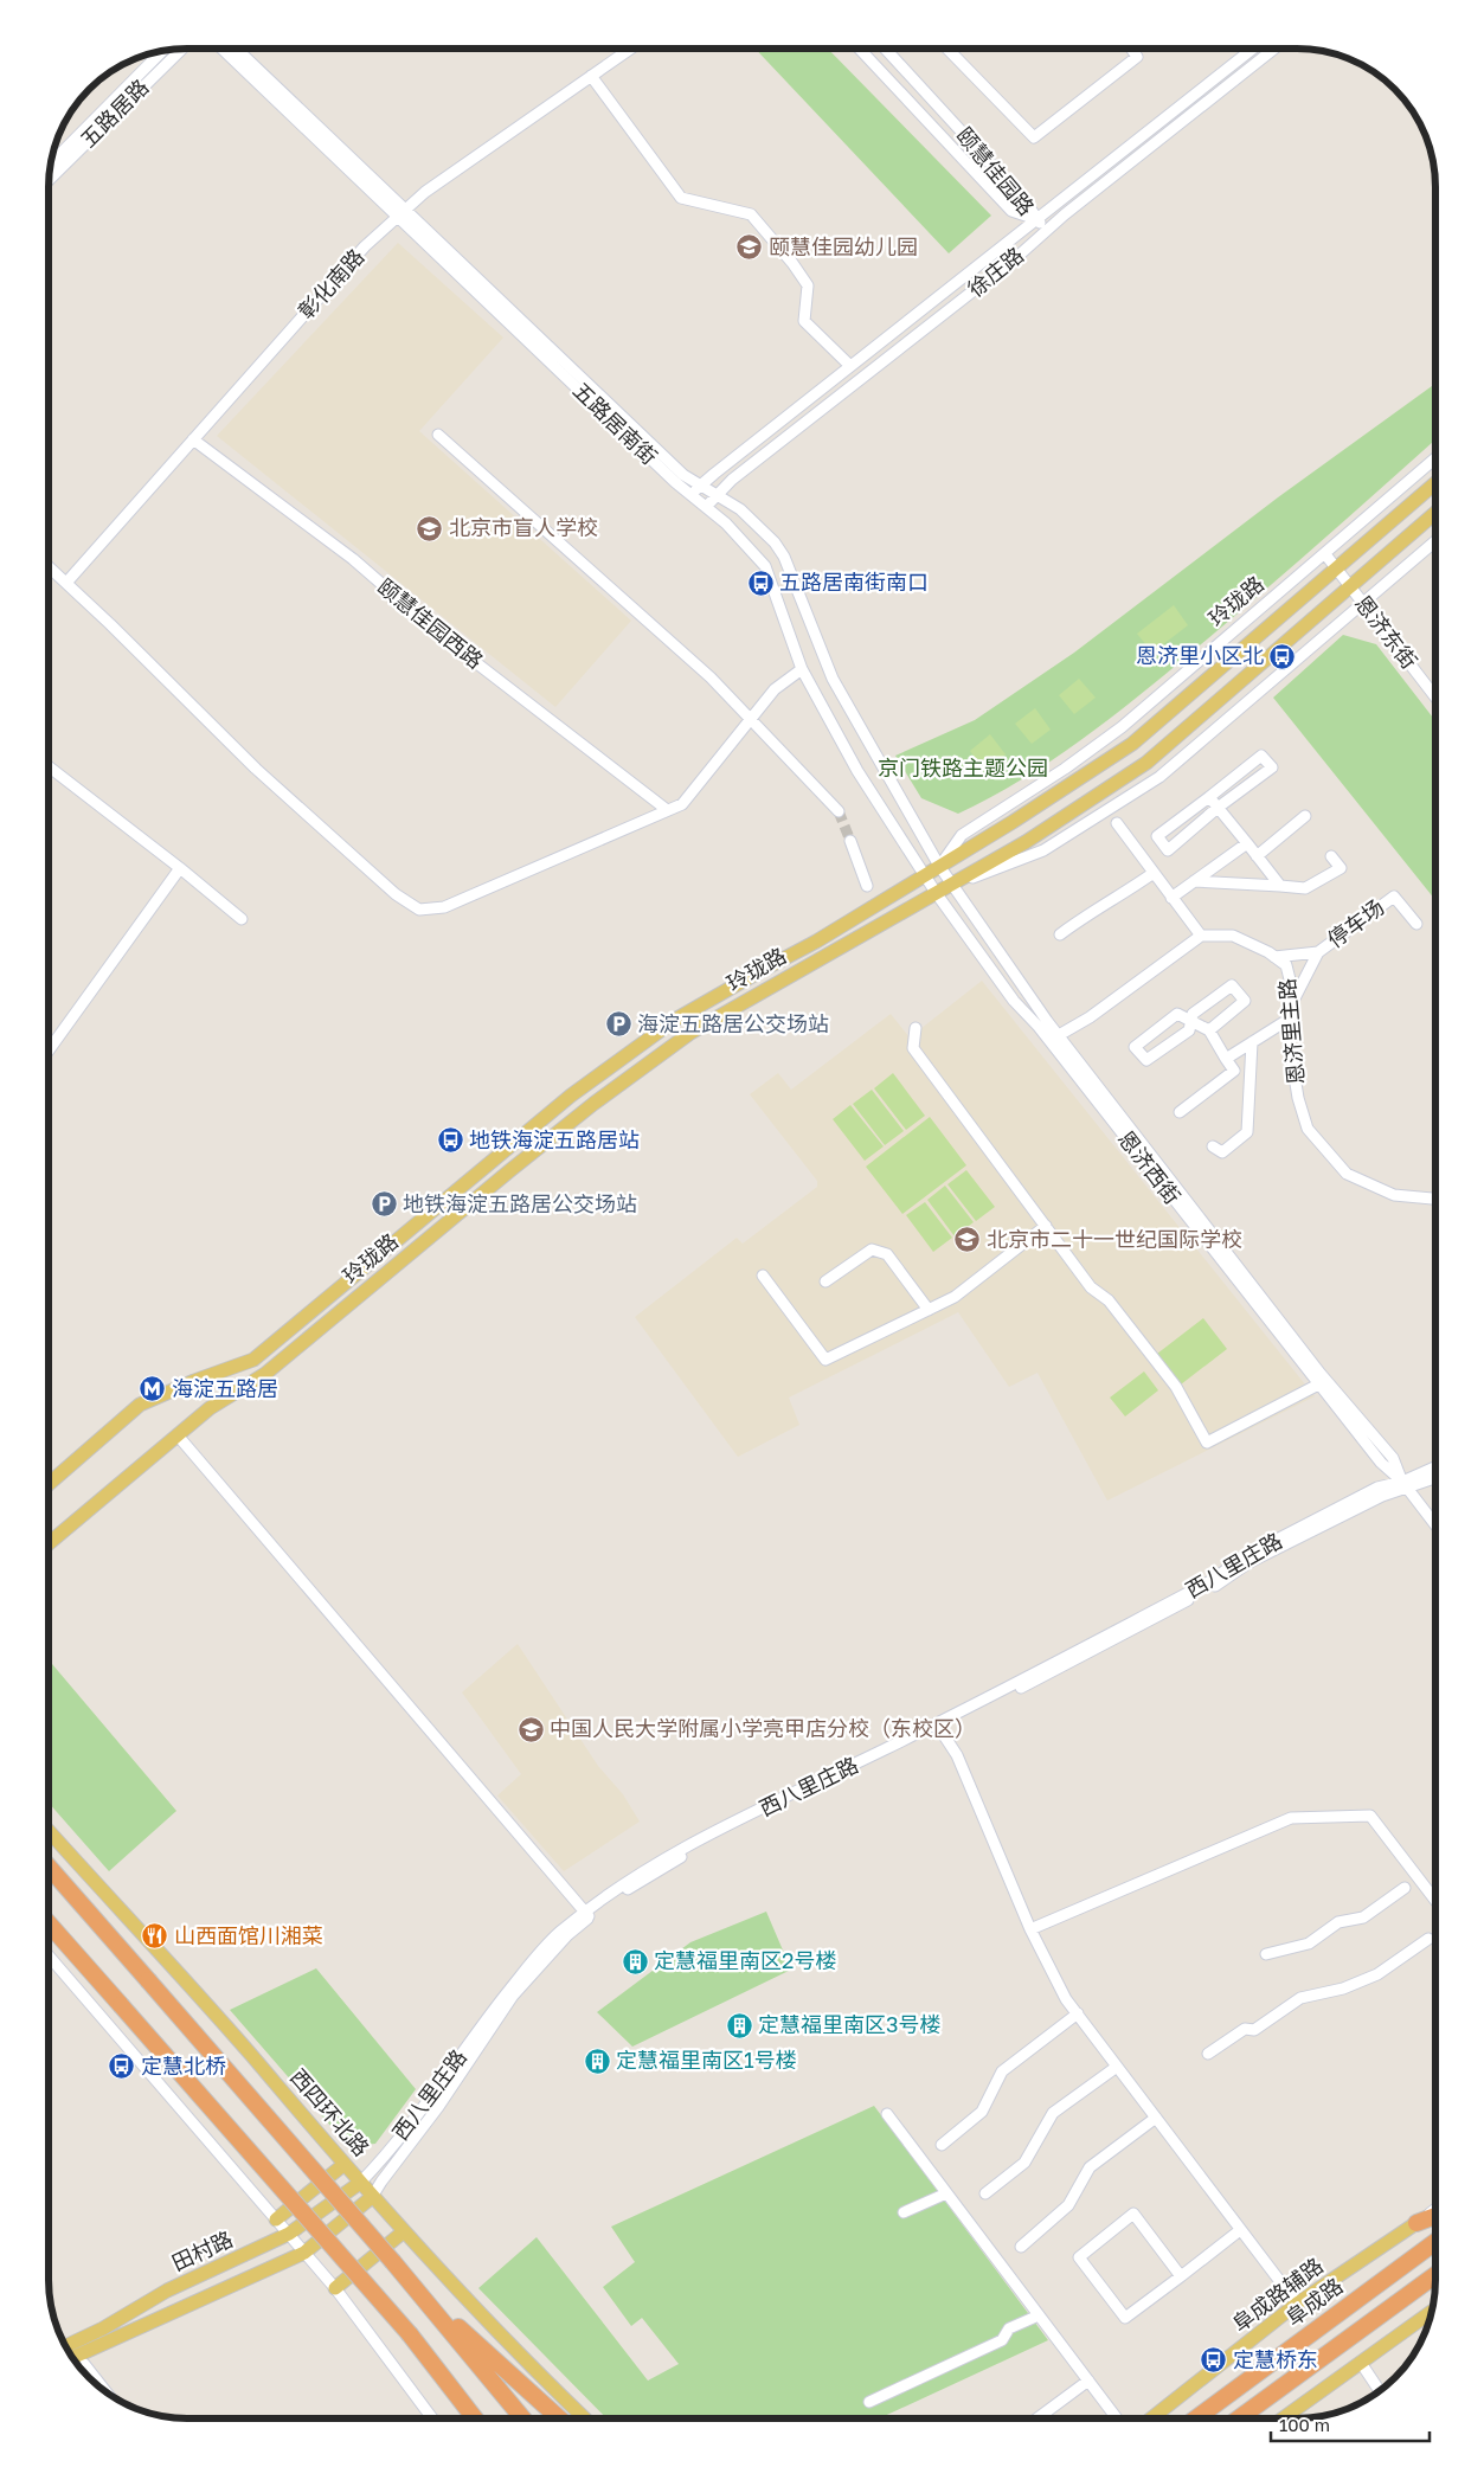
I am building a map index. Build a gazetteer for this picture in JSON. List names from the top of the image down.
{
  "streets": {
    "highway": ["阜成路"],
    "main road": [
      "玲珑路",
      "西四环北路",
      "田村路",
      "阜成路辅路"
    ],
    "street": [
      "五路居路",
      "颐慧佳园路",
      "徐庄路",
      "彰化南路",
      "五路居南街",
      "颐慧佳园西路",
      "恩济东街",
      "停车场",
      "恩济里主路",
      "恩济西街",
      "西八里庄路"
    ]
  },
  "crossings": [
    ["颐慧佳园路", "徐庄路"],
    ["徐庄路", "五路居南街"],
    ["彰化南路", "五路居南街"],
    ["五路居南街", "玲珑路"],
    ["五路居南街", "恩济西街"],
    ["玲珑路", "恩济东街"],
    ["玲珑路", "恩济西街"],
    ["恩济西街", "西八里庄路"],
    ["西八里庄路", "西四环北路"],
    ["西八里庄路", "田村路"],
    ["西四环北路", "田村路"]
  ],
  "parks": ["京门铁路主题公园"],
  "places": {
    "school or university": [
      "颐慧佳园幼儿园",
      "北京市盲人学校",
      "北京市二十一世纪国际学校",
      "中国人民大学附属小学亮甲店分校（东校区）"
    ],
    "bus stop": [
      "五路居南街南口",
      "恩济里小区北",
      "地铁海淀五路居站",
      "定慧北桥",
      "定慧桥东"
    ],
    "parking": ["海淀五路居公交场站", "地铁海淀五路居公交场站"],
    "metro station": ["海淀五路居"],
    "restaurant": ["山西面馆川湘菜"],
    "building": ["定慧福里南区2号楼", "定慧福里南区3号楼", "定慧福里南区1号楼"]
  },
  "scale_bar": "100 m"
}
